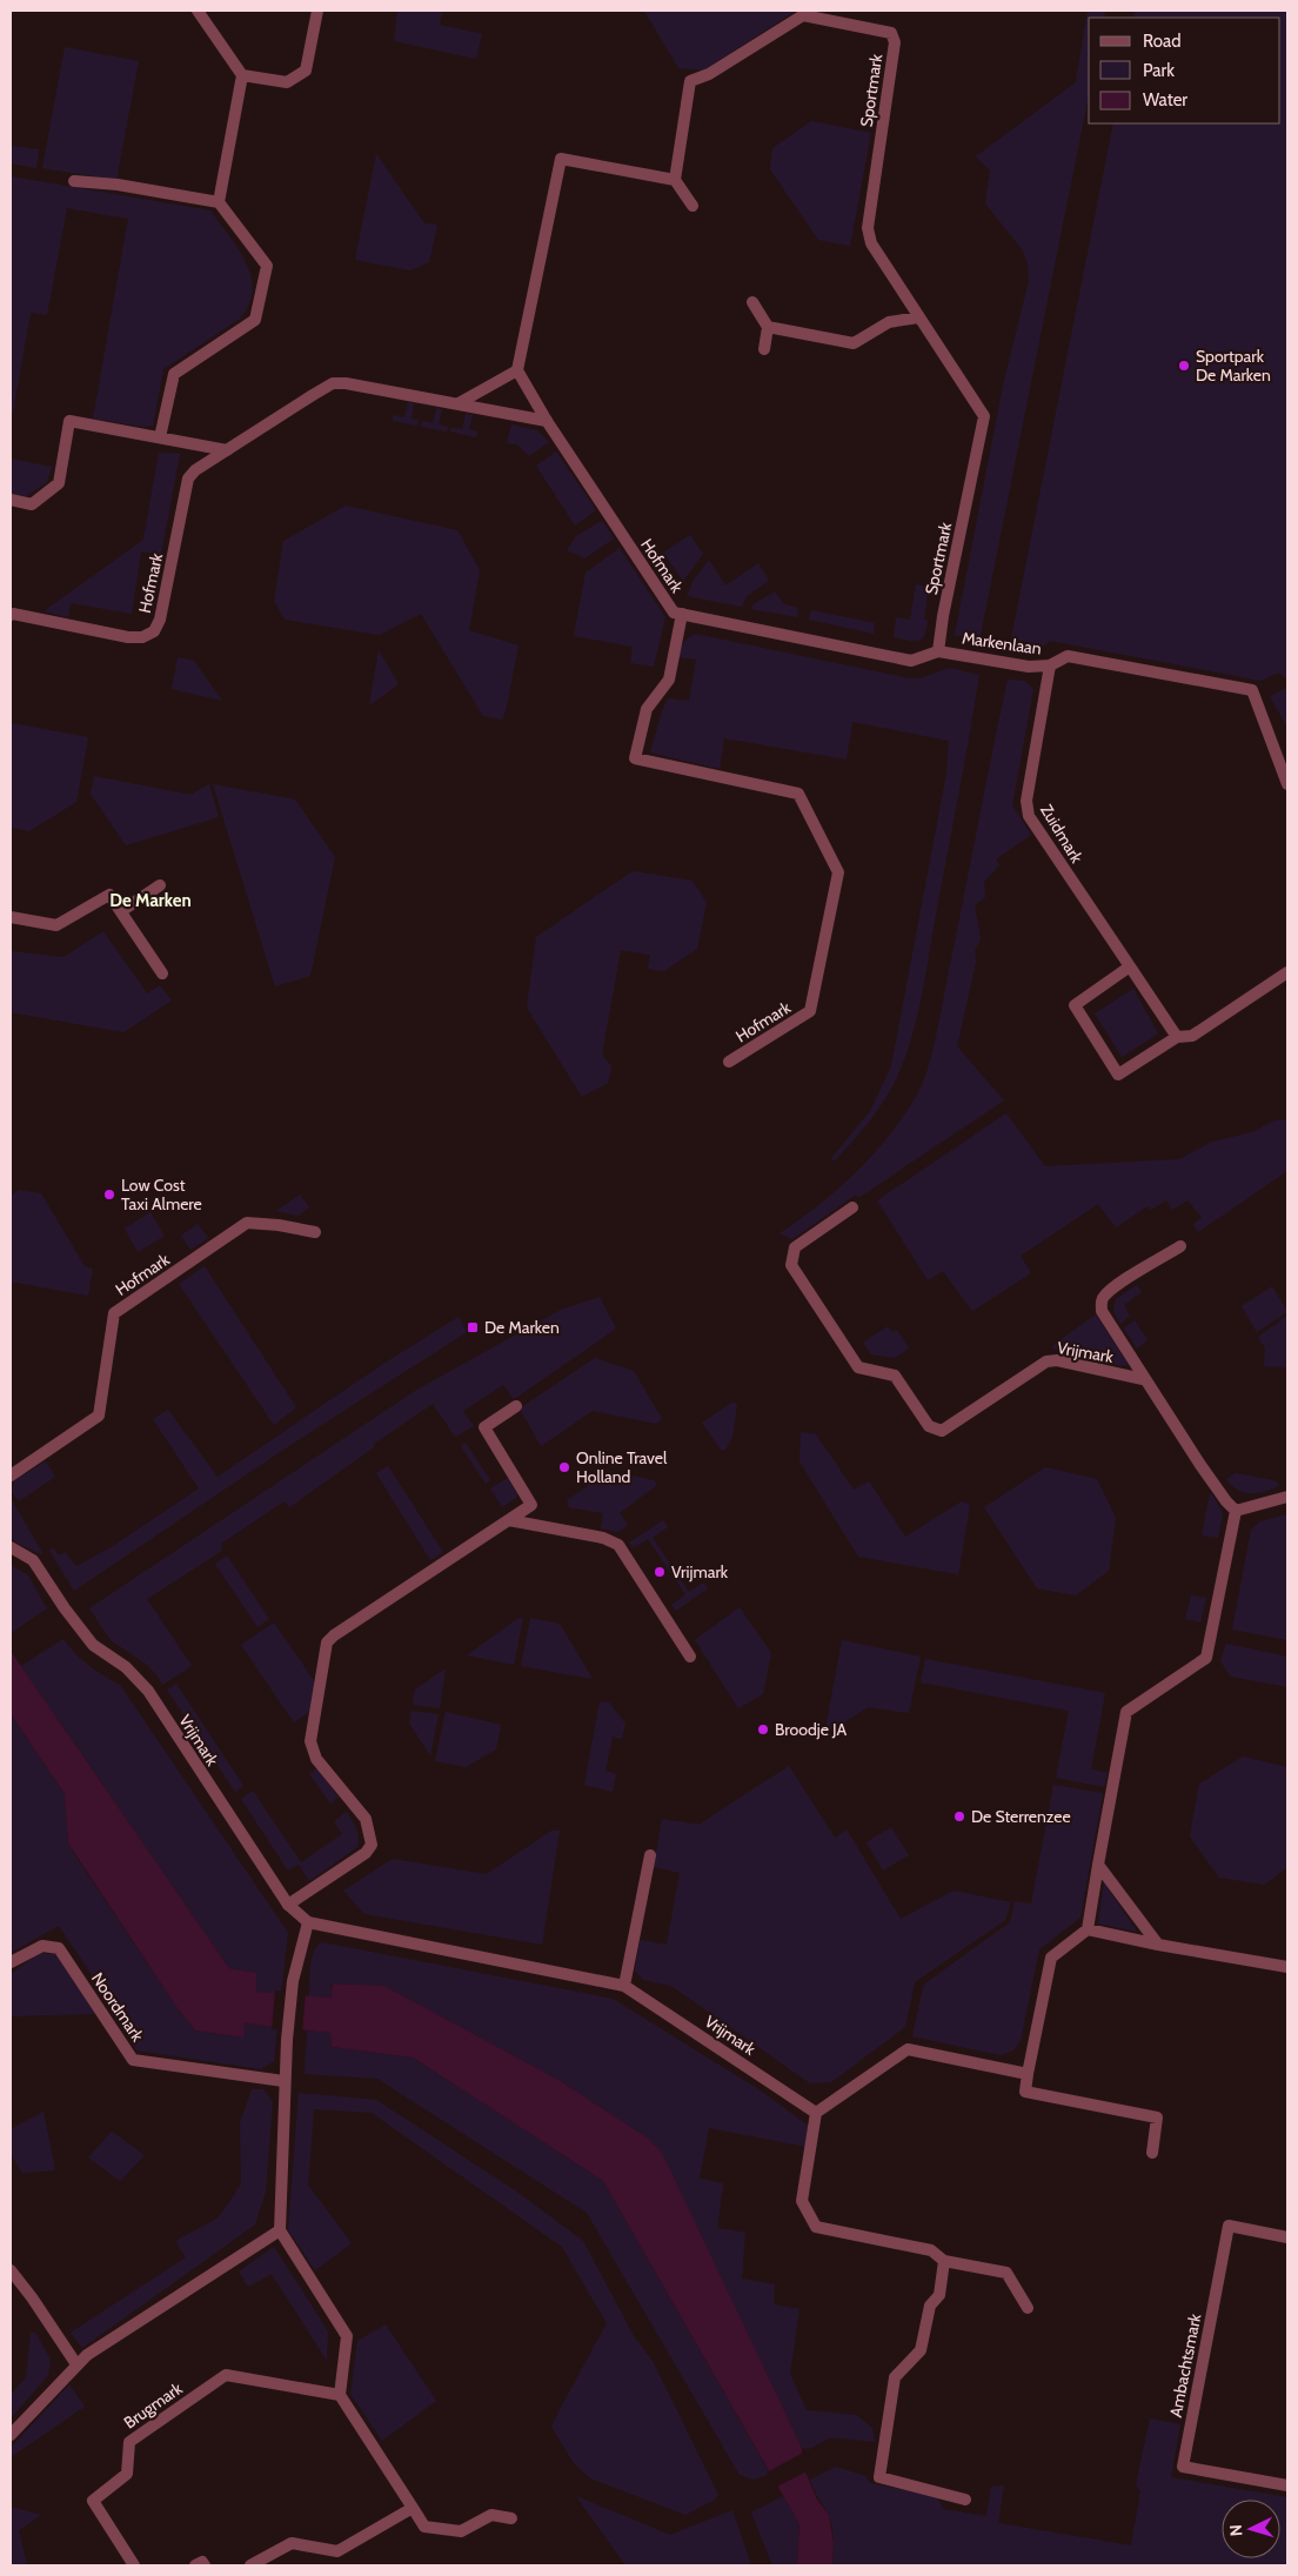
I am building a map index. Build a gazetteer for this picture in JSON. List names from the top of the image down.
{
  "streets": {
    "street": [
      "Sportmark",
      "Hofmark",
      "Markenlaan",
      "Zuidmark",
      "Vrijmark",
      "Noordmark",
      "Ambachtsmark",
      "Brugmark"
    ]
  },
  "crossings": [
    ["Sportmark", "Markenlaan"],
    ["Hofmark", "Markenlaan"],
    ["Markenlaan", "Zuidmark"]
  ],
  "districts": ["De Marken"],
  "places": {
    "other": [
      "Sportpark De Marken",
      "Low Cost Taxi Almere",
      "Online Travel Holland",
      "Vrijmark",
      "Broodje JA",
      "De Sterrenzee"
    ],
    "transit": ["De Marken"]
  },
  "legend": ["Road", "Park", "Water"],
  "north": "left"
}
